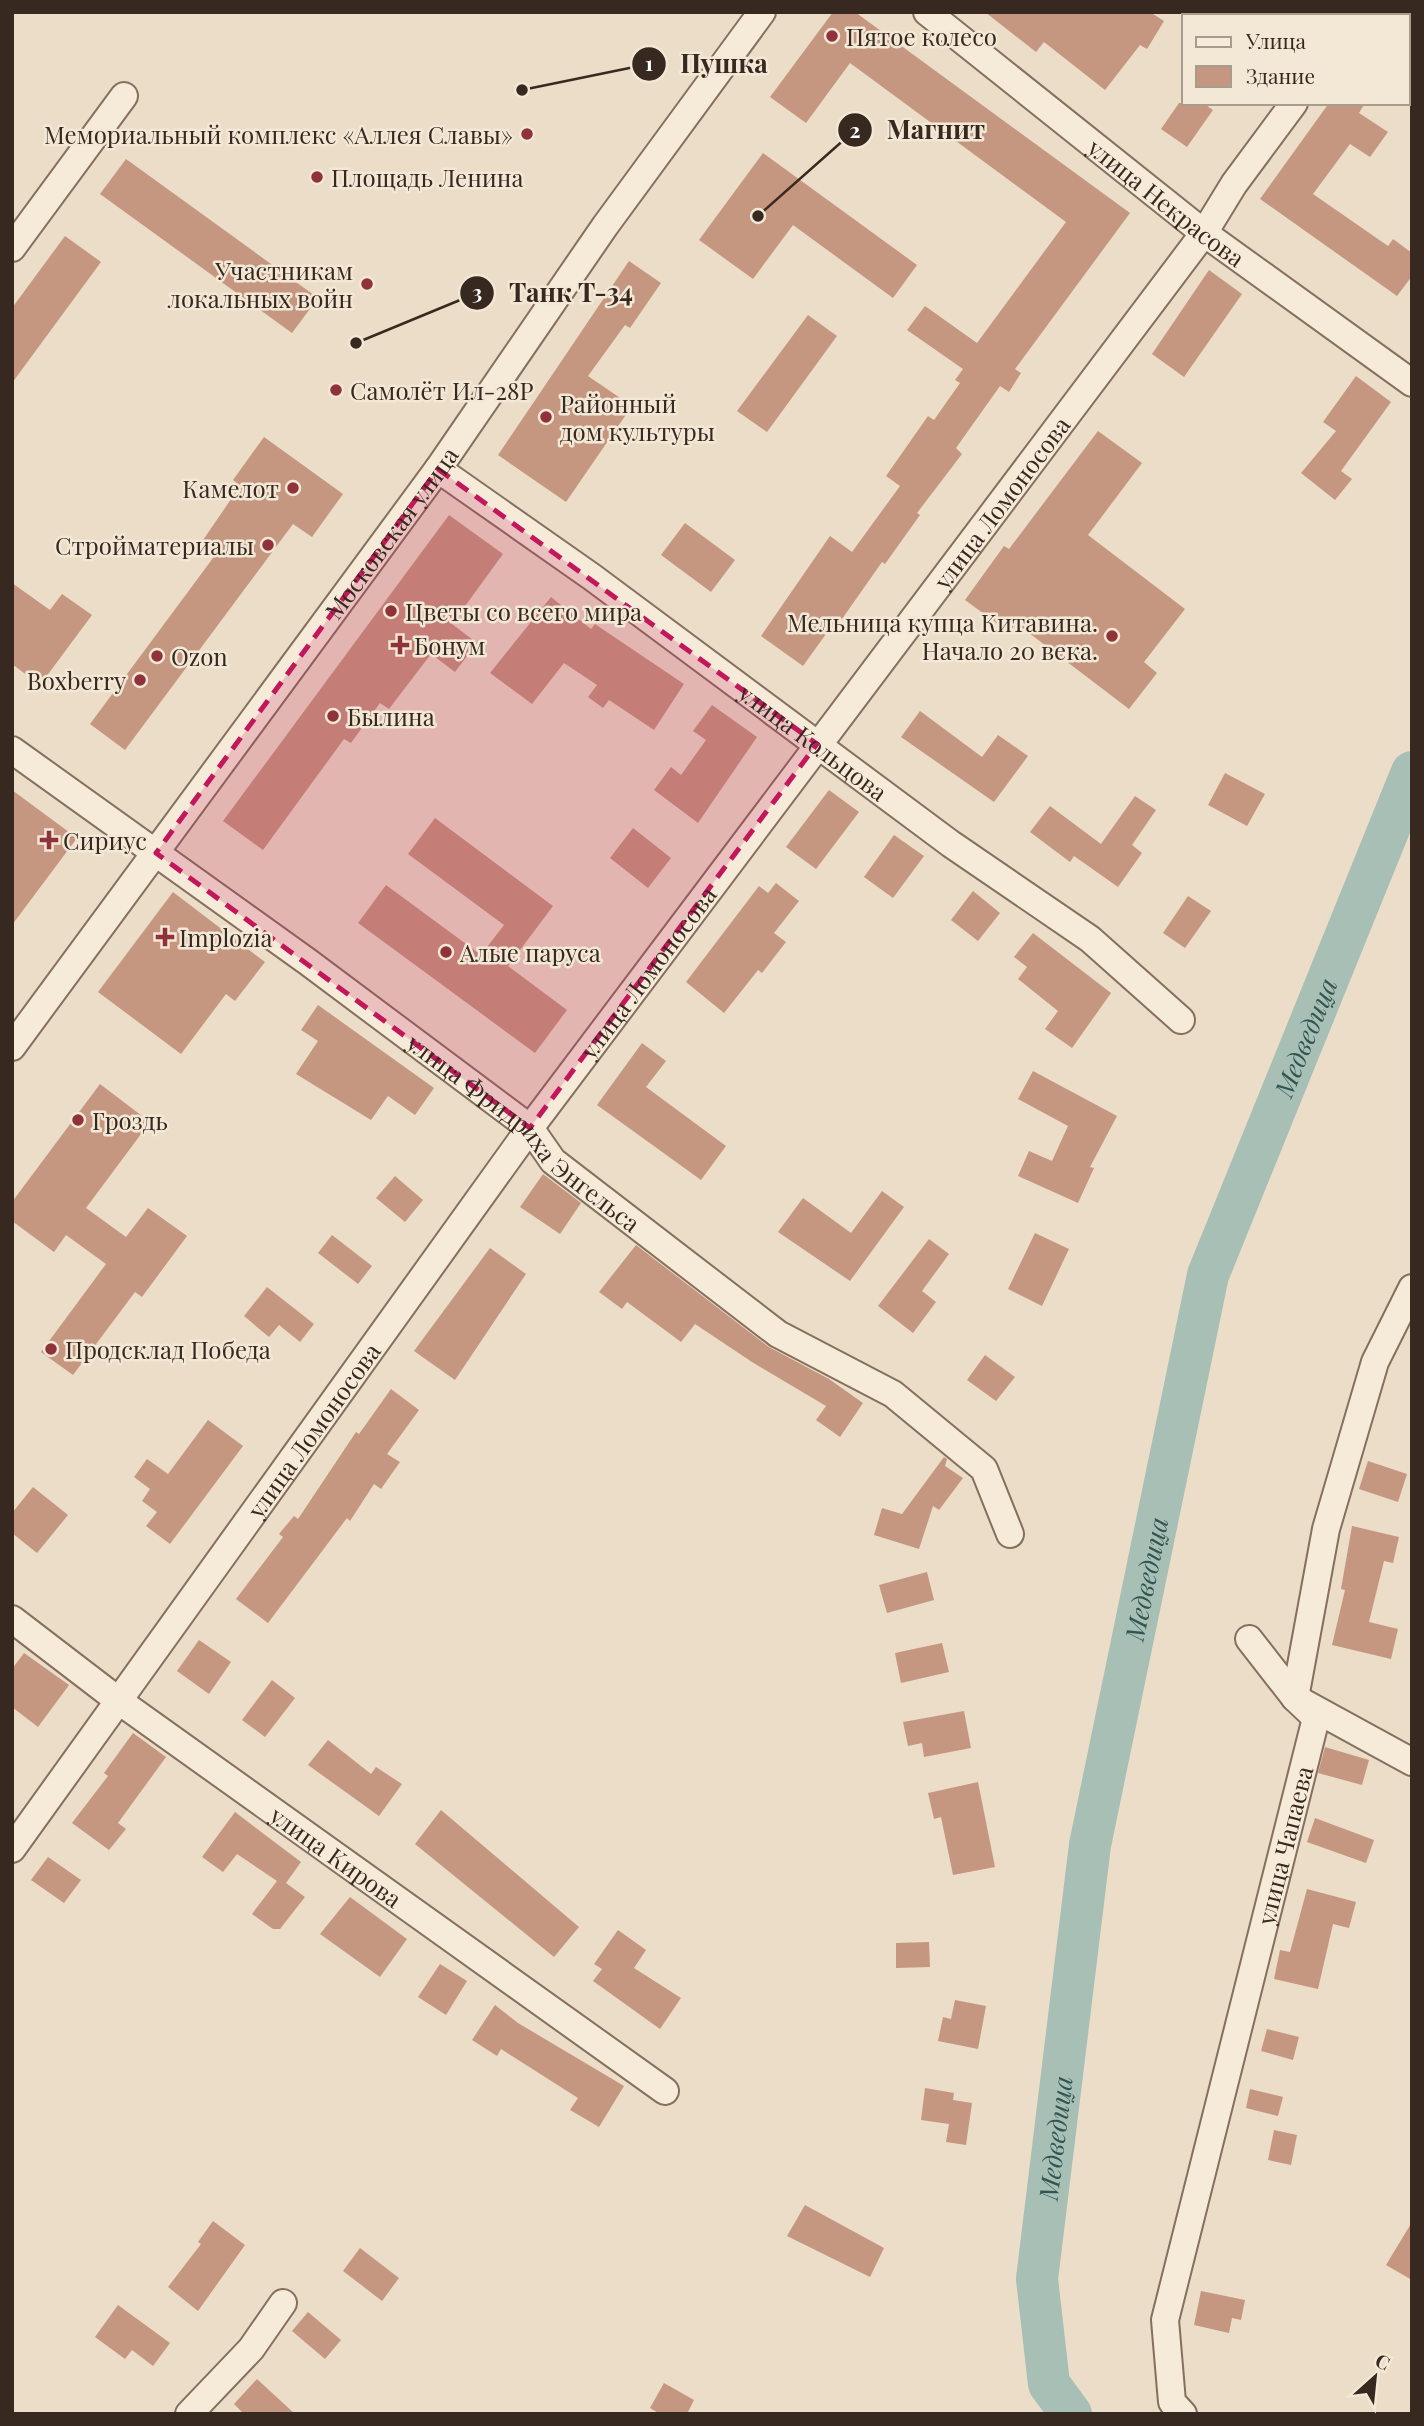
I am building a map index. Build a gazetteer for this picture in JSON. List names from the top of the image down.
{
  "streets": {
    "street": [
      "улица Некрасова",
      "улица Ломоносова",
      "Московская улица",
      "улица Кольцова",
      "улица Фридриха Энгельса",
      "улица Чапаева",
      "улица Кирова"
    ]
  },
  "crossings": [
    ["улица Некрасова", "улица Ломоносова"],
    ["улица Ломоносова", "улица Кольцова"],
    ["улица Ломоносова", "улица Фридриха Энгельса"],
    ["улица Ломоносова", "улица Кирова"],
    ["Московская улица", "улица Кольцова"],
    ["Московская улица", "улица Фридриха Энгельса"]
  ],
  "water": ["Медведица"],
  "places": {
    "other": [
      "Пятое колесо",
      "Пушка",
      "Мемориальный комплекс «Аллея Славы»",
      "Площадь Ленина",
      "Магнит",
      "Участникам локальных войн",
      "Танк Т-34",
      "Самолёт Ил-28Р",
      "Районный дом культуры",
      "Камелот",
      "Стройматериалы",
      "Цветы со всего мира",
      "Мельница купца Китавина. Начало 20 века.",
      "Ozon",
      "Boxberry",
      "Былина",
      "Алые паруса",
      "Гроздь",
      "Продсклад Победа"
    ],
    "health": ["Бонум", "Сириус", "Implozia"]
  },
  "legend": ["Улица", "Здание"],
  "north": "top right"
}
